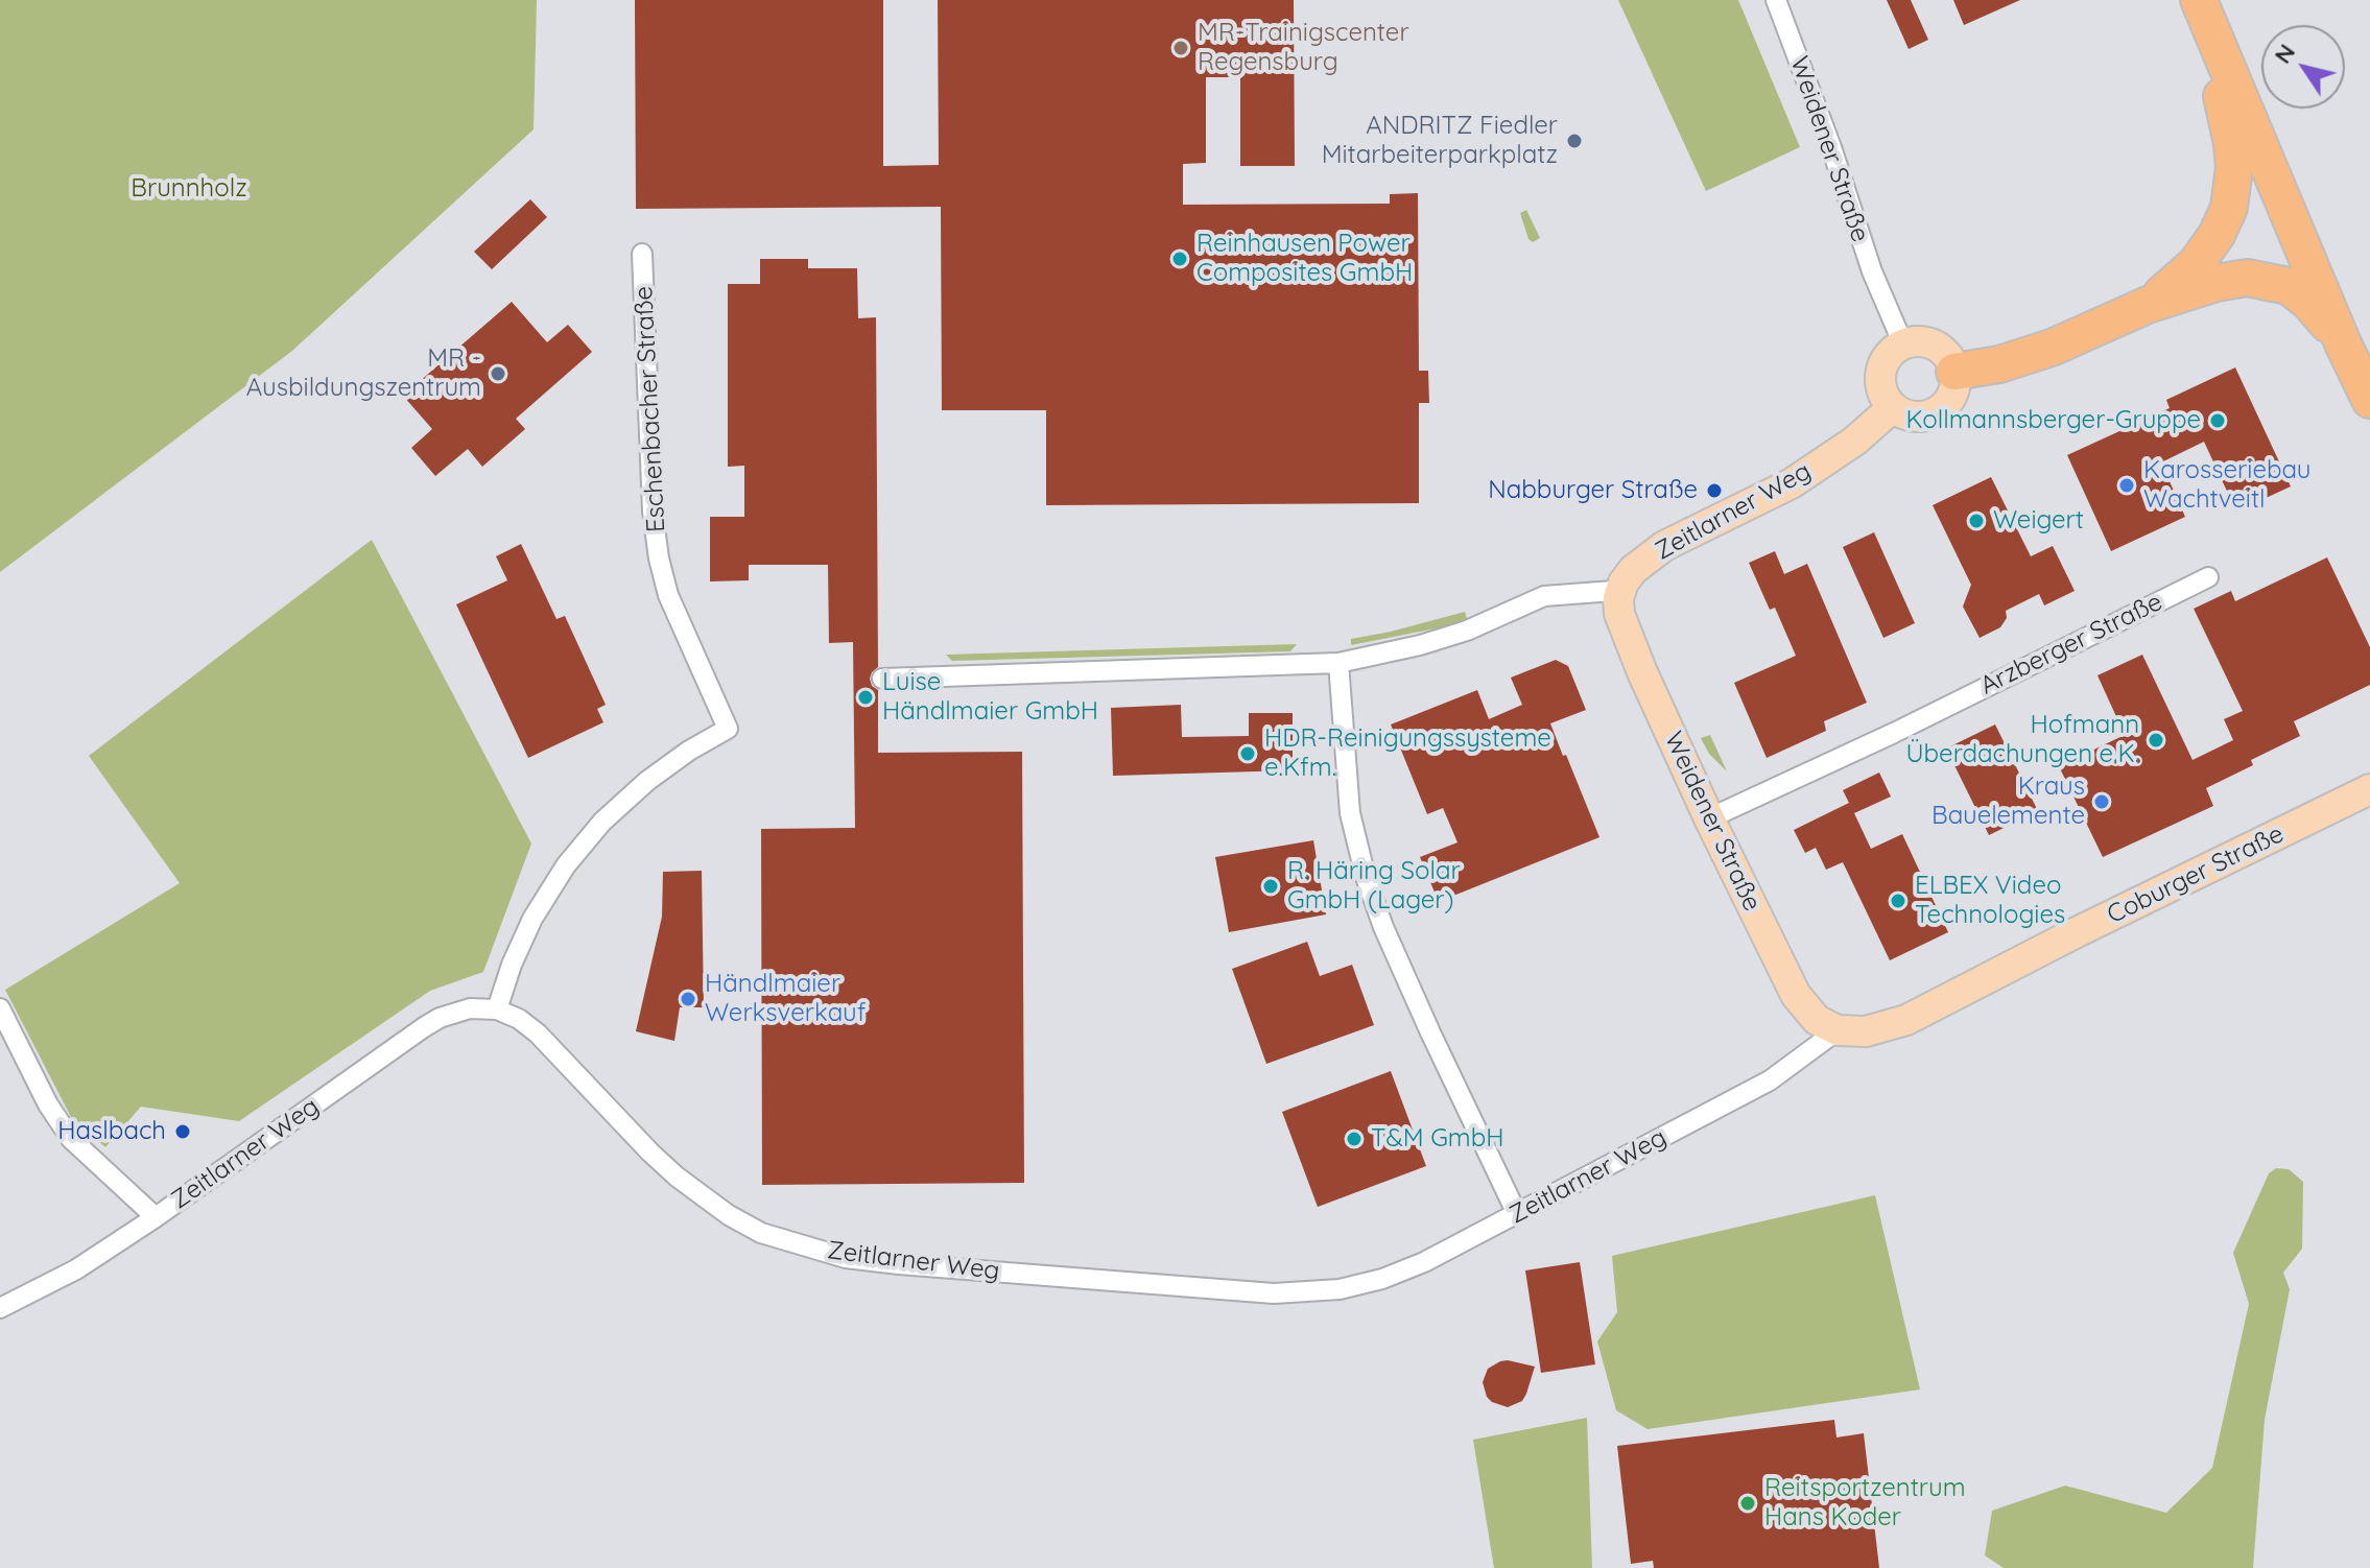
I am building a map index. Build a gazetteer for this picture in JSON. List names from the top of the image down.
{
  "streets": {
    "main road": ["Weidener Straße", "Zeitlarner Weg", "Coburger Straße"],
    "street": ["Eschenbacher Straße", "Arzberger Straße"]
  },
  "crossings": [
    ["Weidener Straße", "Zeitlarner Weg"],
    ["Weidener Straße", "Arzberger Straße"],
    ["Weidener Straße", "Coburger Straße"],
    ["Eschenbacher Straße", "Zeitlarner Weg"],
    ["Zeitlarner Weg", "Coburger Straße"]
  ],
  "parks": ["Brunnholz"],
  "places": [
    "MR-Trainigscenter Regensburg",
    "ANDRITZ Fiedler Mitarbeiterparkplatz",
    "Reinhausen Power Composites GmbH",
    "MR - Ausbildungszentrum",
    "Kollmannsberger-Gruppe",
    "Karosseriebau Wachtveitl",
    "Nabburger Straße",
    "Weigert",
    "Luise Händlmaier GmbH",
    "Hofmann Überdachungen e.K.",
    "HDR-Reinigungssysteme e.Kfm.",
    "Kraus Bauelemente",
    "R. Häring Solar GmbH (Lager)",
    "ELBEX Video Technologies",
    "Händlmaier Werksverkauf",
    "Haslbach",
    "T&M GmbH",
    "Reitsportzentrum Hans Koder"
  ],
  "north": "top left"
}
